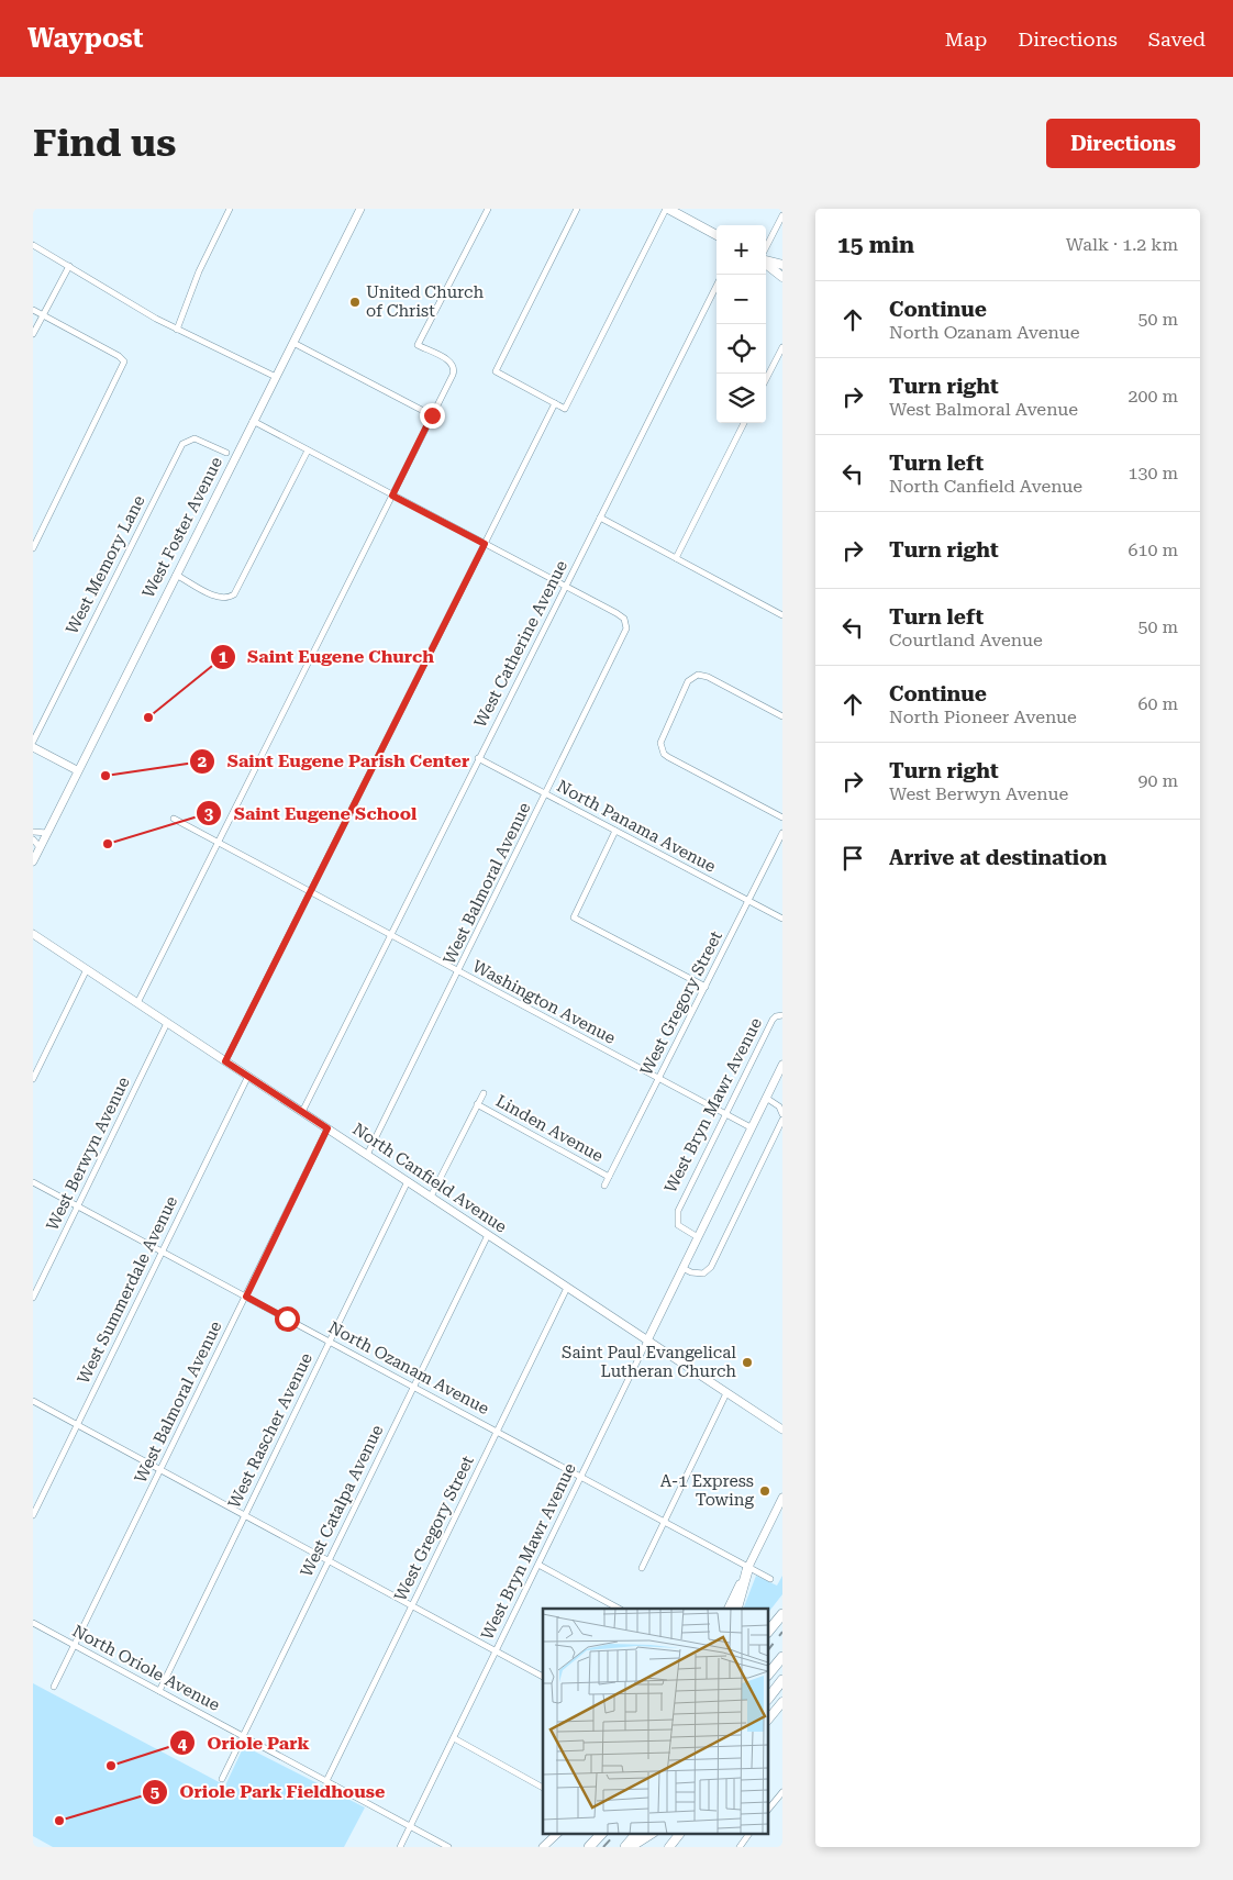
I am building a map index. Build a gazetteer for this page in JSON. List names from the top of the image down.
{
  "streets": {
    "street": [
      "West Foster Avenue",
      "West Memory Lane",
      "West Catherine Avenue",
      "North Panama Avenue",
      "West Balmoral Avenue",
      "Washington Avenue",
      "West Gregory Street",
      "West Bryn Mawr Avenue",
      "Linden Avenue",
      "West Berwyn Avenue",
      "North Canfield Avenue",
      "West Summerdale Avenue",
      "North Ozanam Avenue",
      "West Rascher Avenue",
      "West Catalpa Avenue",
      "North Oriole Avenue"
    ]
  },
  "crossings": [
    ["West Catherine Avenue", "North Panama Avenue"],
    ["West Catherine Avenue", "West Balmoral Avenue"],
    ["West Catherine Avenue", "Washington Avenue"],
    ["West Catherine Avenue", "North Canfield Avenue"],
    ["North Panama Avenue", "West Balmoral Avenue"],
    ["North Panama Avenue", "West Gregory Street"],
    ["West Balmoral Avenue", "Washington Avenue"],
    ["West Balmoral Avenue", "North Canfield Avenue"],
    ["West Balmoral Avenue", "North Ozanam Avenue"],
    ["West Balmoral Avenue", "North Oriole Avenue"],
    ["Washington Avenue", "West Gregory Street"],
    ["Washington Avenue", "West Bryn Mawr Avenue"],
    ["West Gregory Street", "Linden Avenue"],
    ["West Gregory Street", "North Canfield Avenue"],
    ["West Gregory Street", "North Ozanam Avenue"],
    ["West Gregory Street", "North Oriole Avenue"],
    ["West Bryn Mawr Avenue", "North Canfield Avenue"],
    ["West Bryn Mawr Avenue", "North Ozanam Avenue"],
    ["West Bryn Mawr Avenue", "North Oriole Avenue"],
    ["West Berwyn Avenue", "North Canfield Avenue"],
    ["West Berwyn Avenue", "North Ozanam Avenue"],
    ["North Canfield Avenue", "West Summerdale Avenue"],
    ["North Canfield Avenue", "West Rascher Avenue"],
    ["North Canfield Avenue", "West Catalpa Avenue"],
    ["West Summerdale Avenue", "North Ozanam Avenue"],
    ["North Ozanam Avenue", "West Rascher Avenue"],
    ["North Ozanam Avenue", "West Catalpa Avenue"],
    ["West Rascher Avenue", "North Oriole Avenue"],
    ["West Catalpa Avenue", "North Oriole Avenue"]
  ],
  "places": [
    "United Church of Christ",
    "Saint Eugene Church",
    "Saint Eugene Parish Center",
    "Saint Eugene School",
    "Saint Paul Evangelical Lutheran Church",
    "A-1 Express Towing",
    "Oriole Park",
    "Oriole Park Fieldhouse"
  ],
  "page": {
    "header": "Waypost",
    "nav": ["Map", "Directions", "Saved"],
    "buttons": "Directions",
    "title": "Find us",
    "heading": ["15 min", "Walk · 1.2 km"],
    "map_buttons": ["+", "−"],
    "list": [
      ["Continue", "North Ozanam Avenue", "50 m"],
      ["Turn right", "West Balmoral Avenue", "200 m"],
      ["Turn left", "North Canfield Avenue", "130 m"],
      ["Turn right", "610 m"],
      ["Turn left", "Courtland Avenue", "50 m"],
      ["Continue", "North Pioneer Avenue", "60 m"],
      ["Turn right", "West Berwyn Avenue", "90 m"],
      "Arrive at destination"
    ]
  }
}
